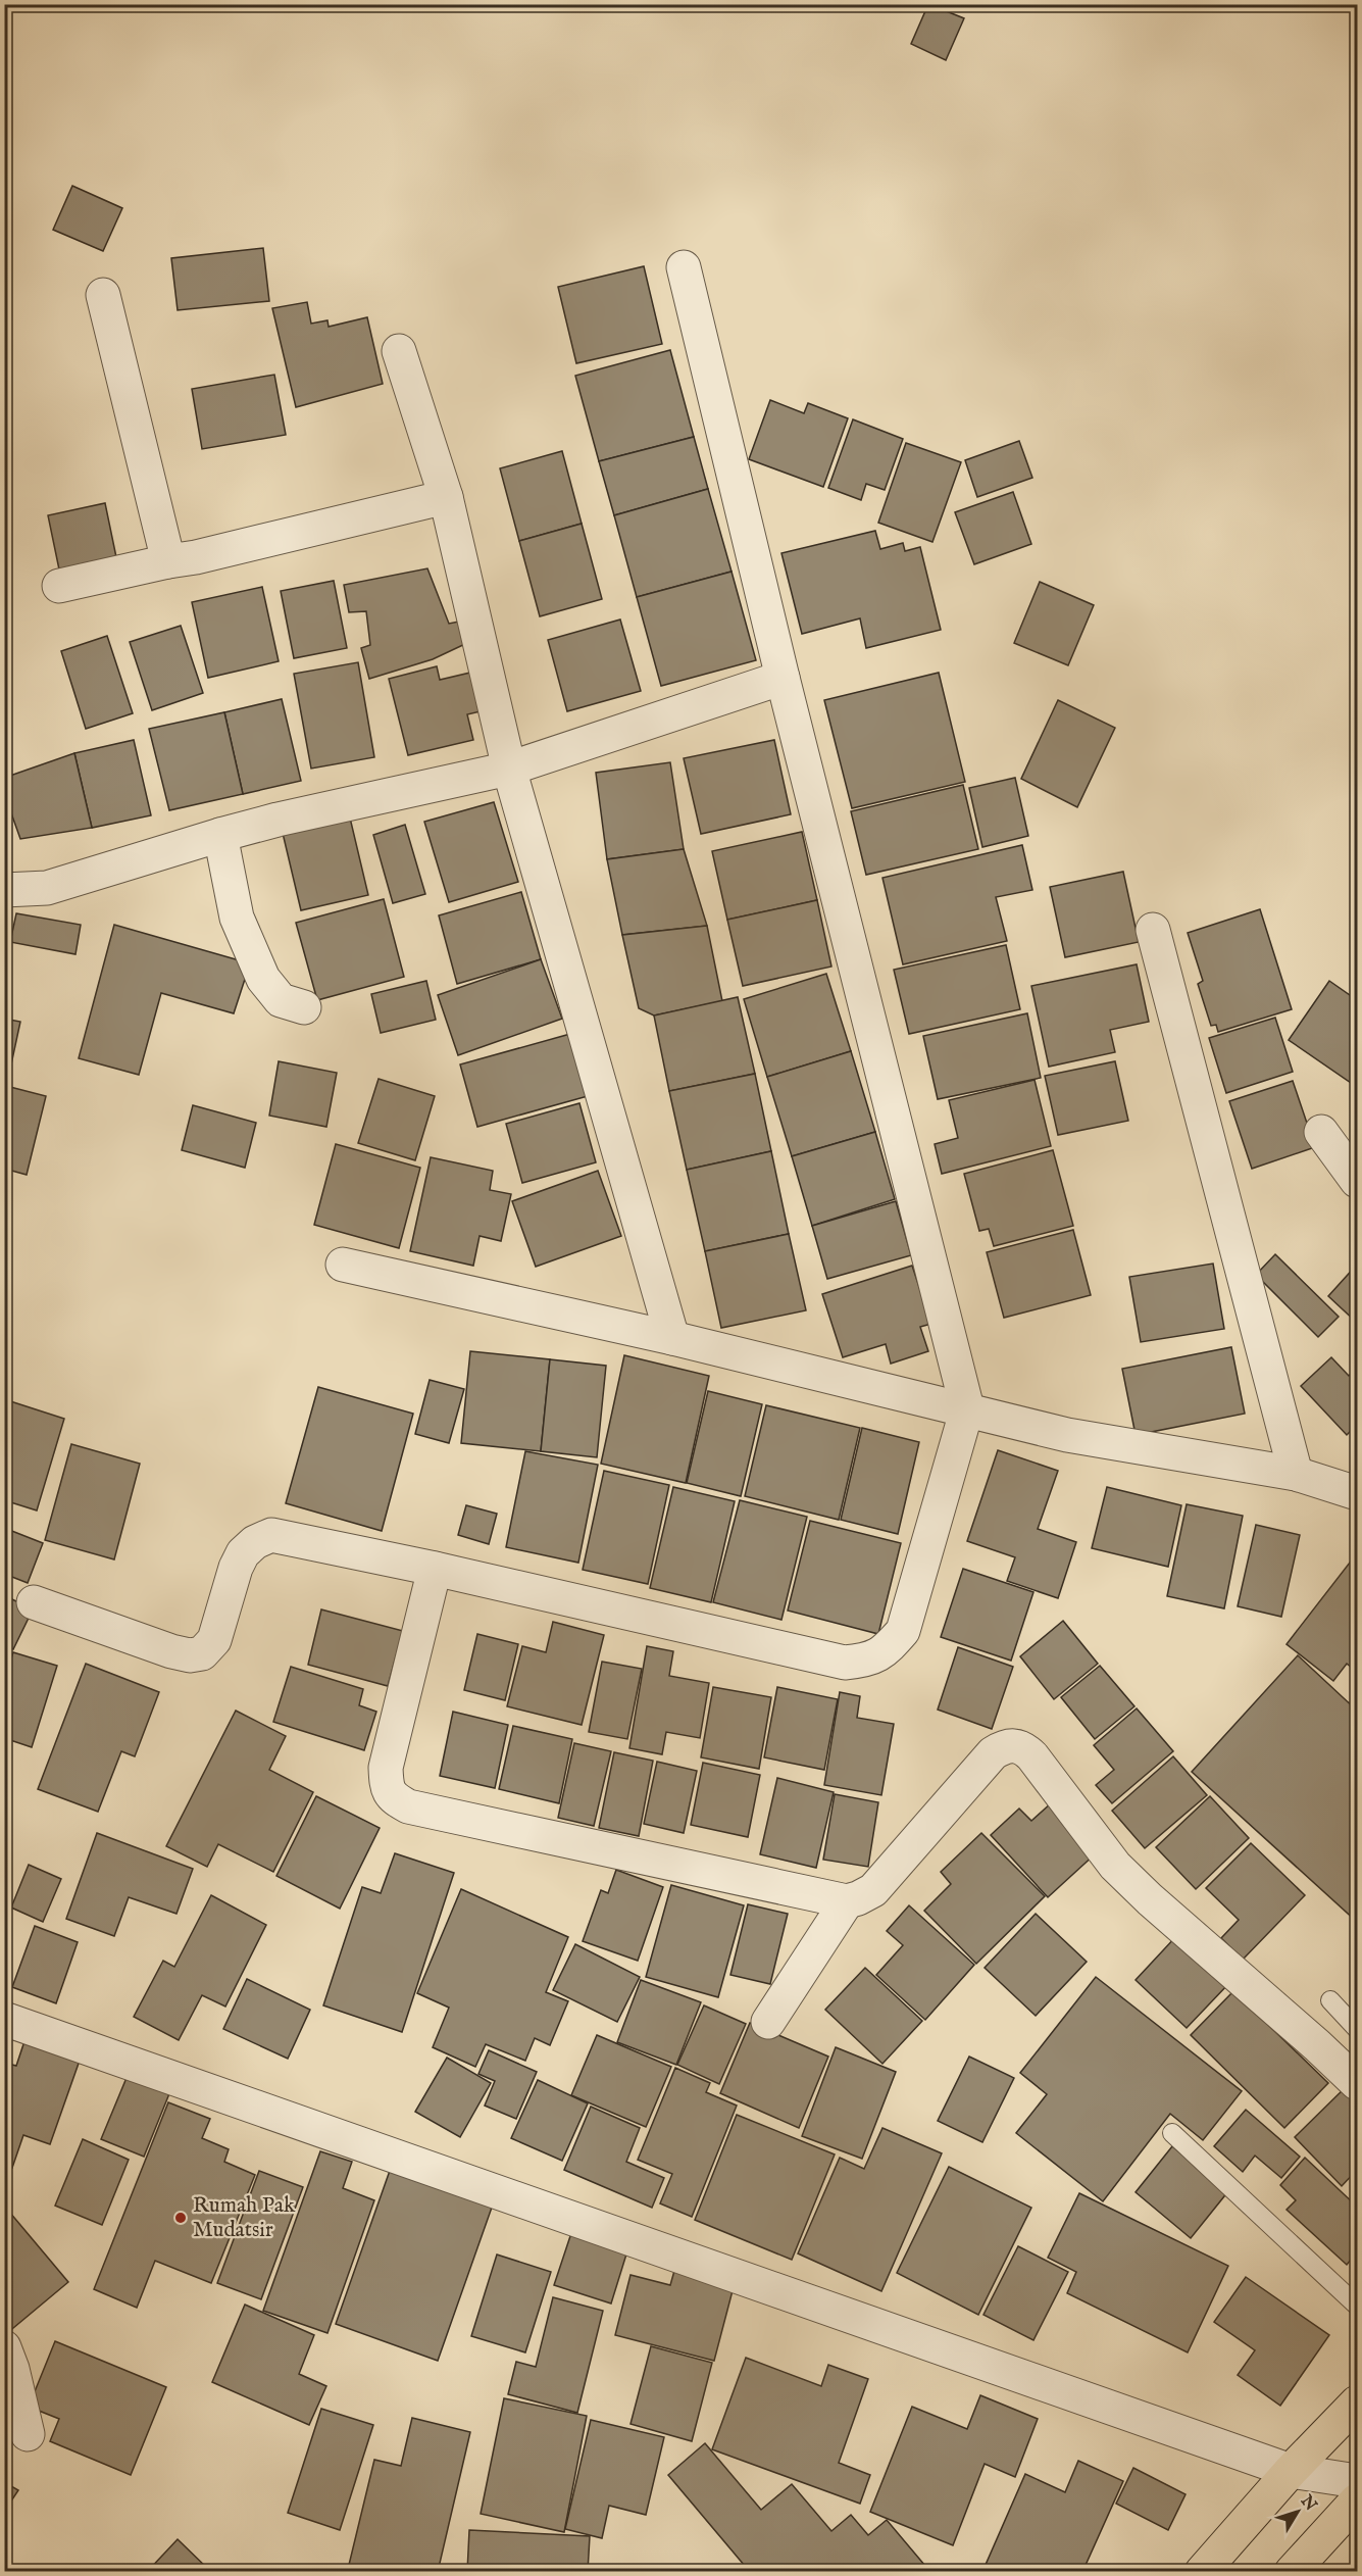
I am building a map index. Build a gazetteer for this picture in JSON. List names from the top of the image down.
{
  "places": ["Rumah Pak Mudatsir"],
  "north": "top right"
}
